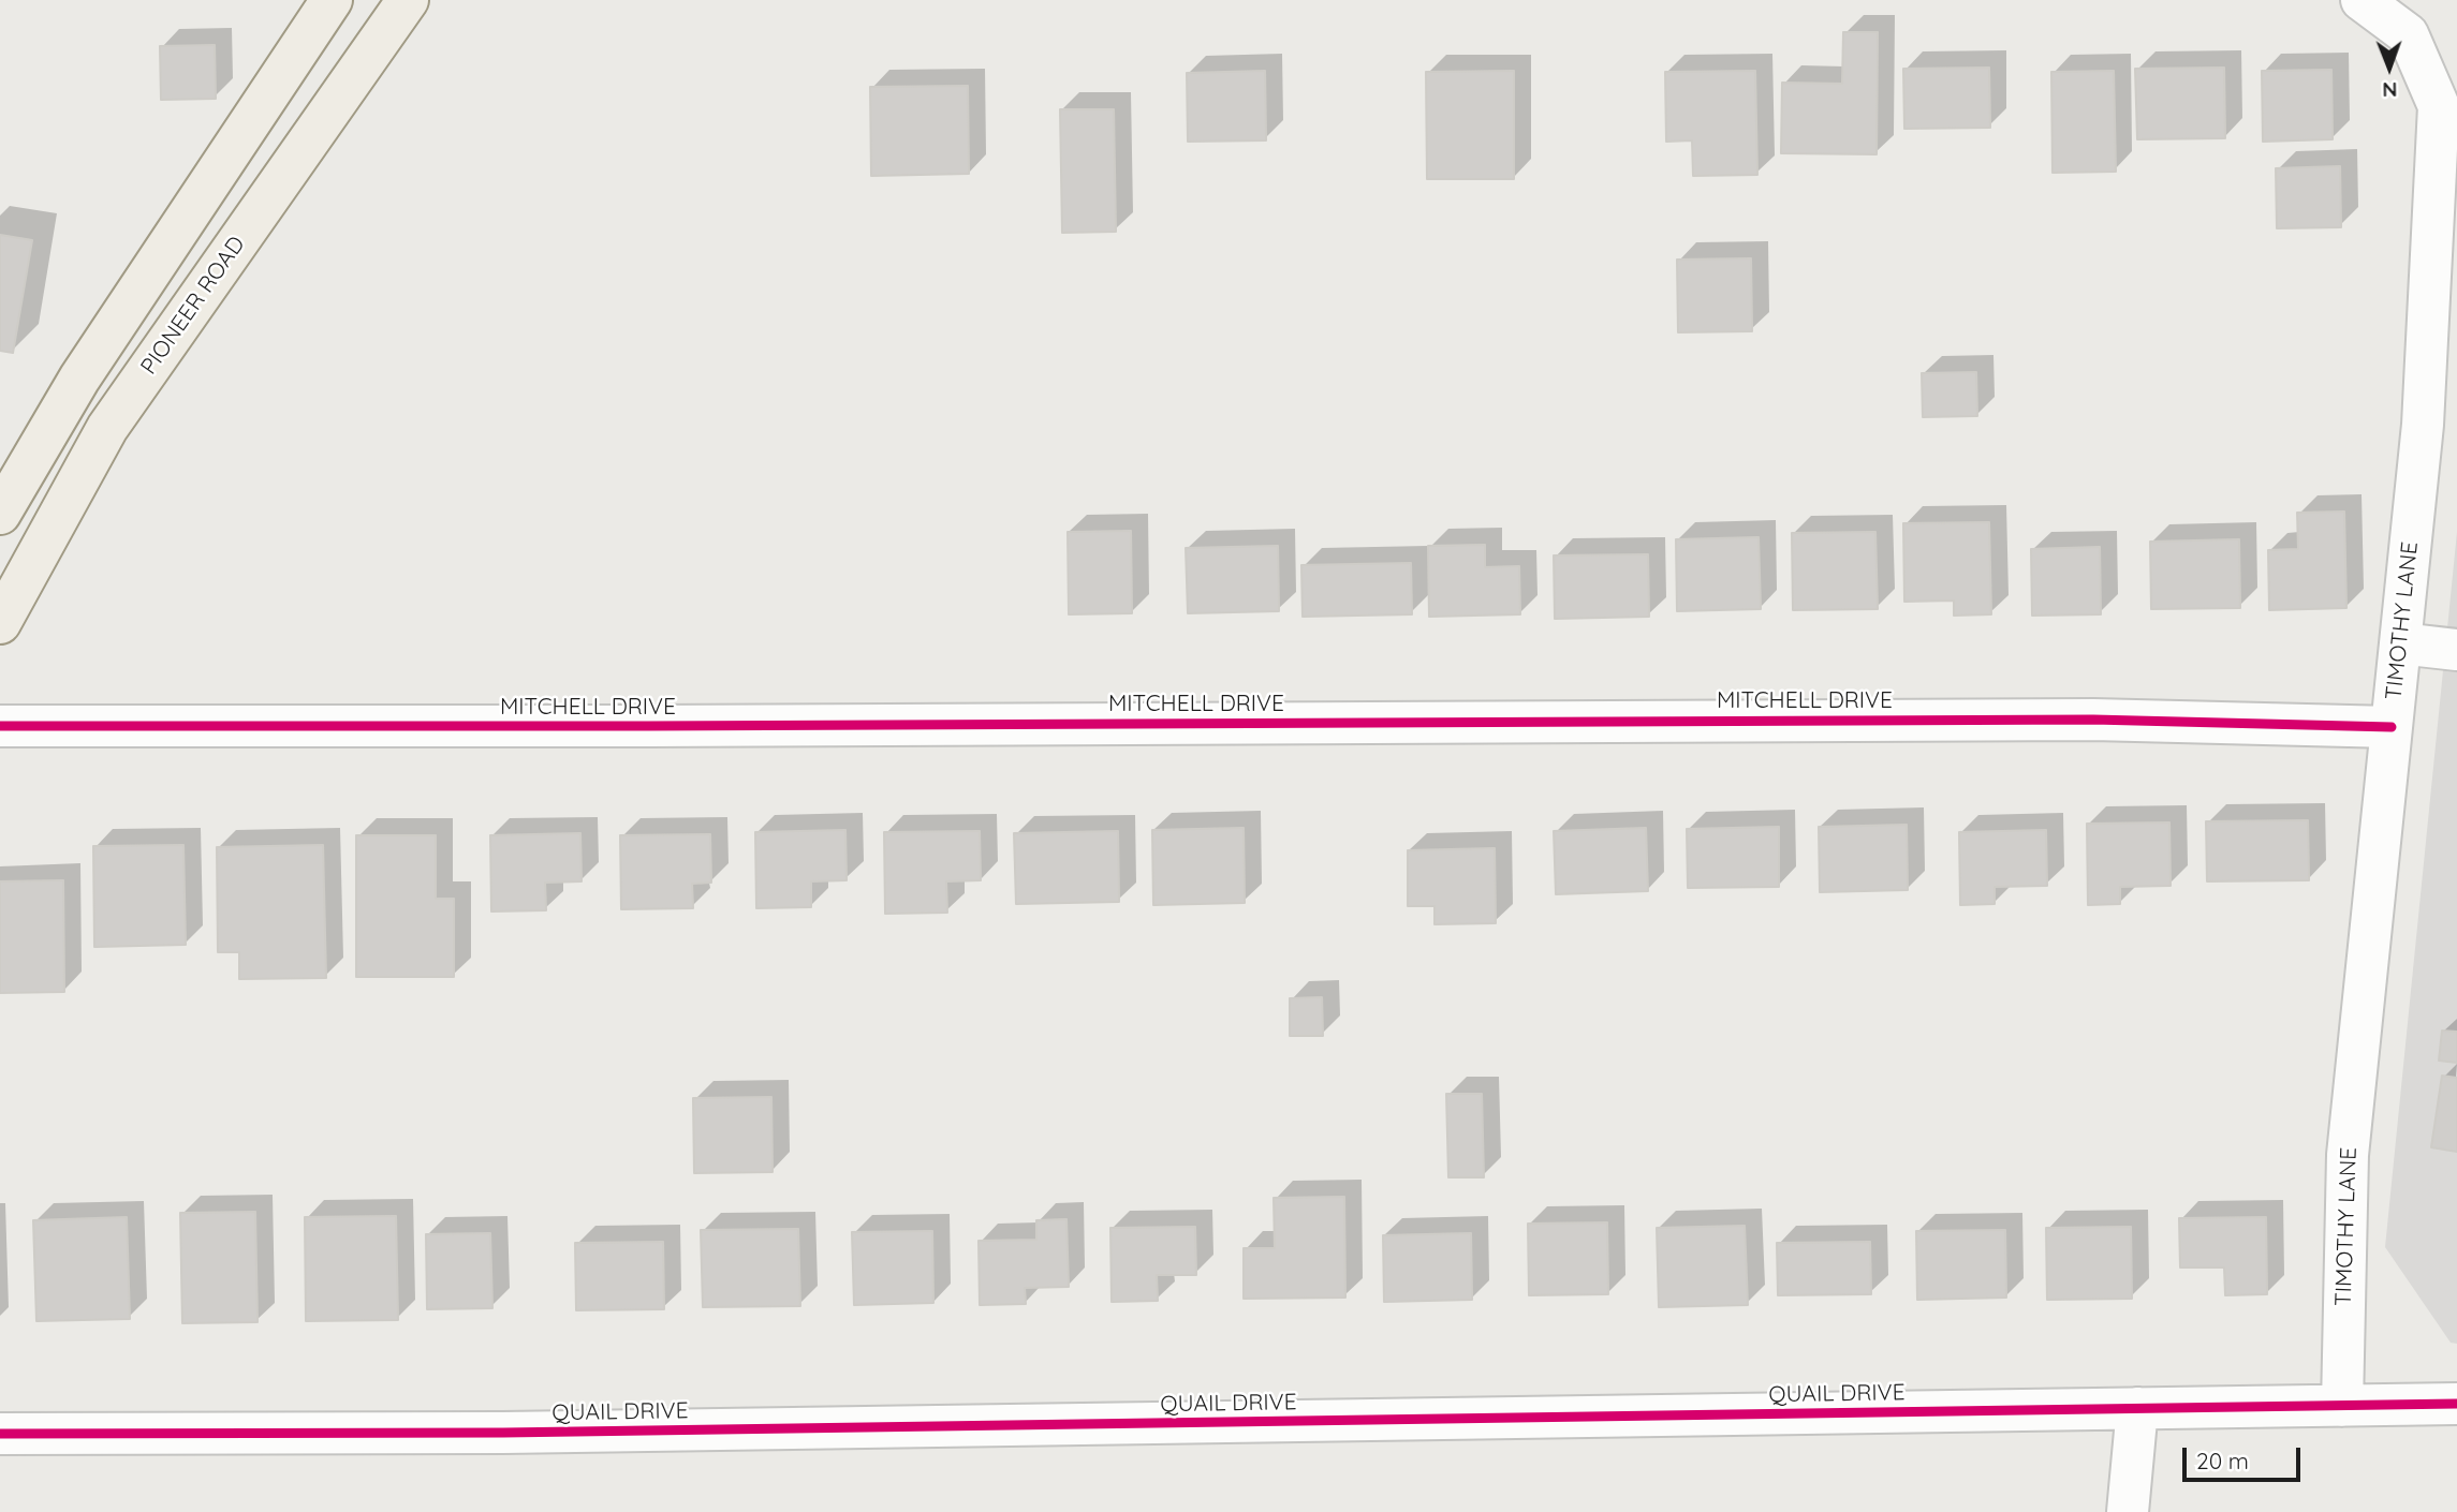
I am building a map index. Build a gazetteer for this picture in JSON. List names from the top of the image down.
{
  "streets": {
    "main road": ["PIONEER ROAD"],
    "street": ["TIMOTHY LANE", "MITCHELL DRIVE", "QUAIL DRIVE"]
  },
  "crossings": [
    ["TIMOTHY LANE", "MITCHELL DRIVE"],
    ["TIMOTHY LANE", "QUAIL DRIVE"]
  ],
  "scale_bar": "20 m",
  "north": "bottom"
}
